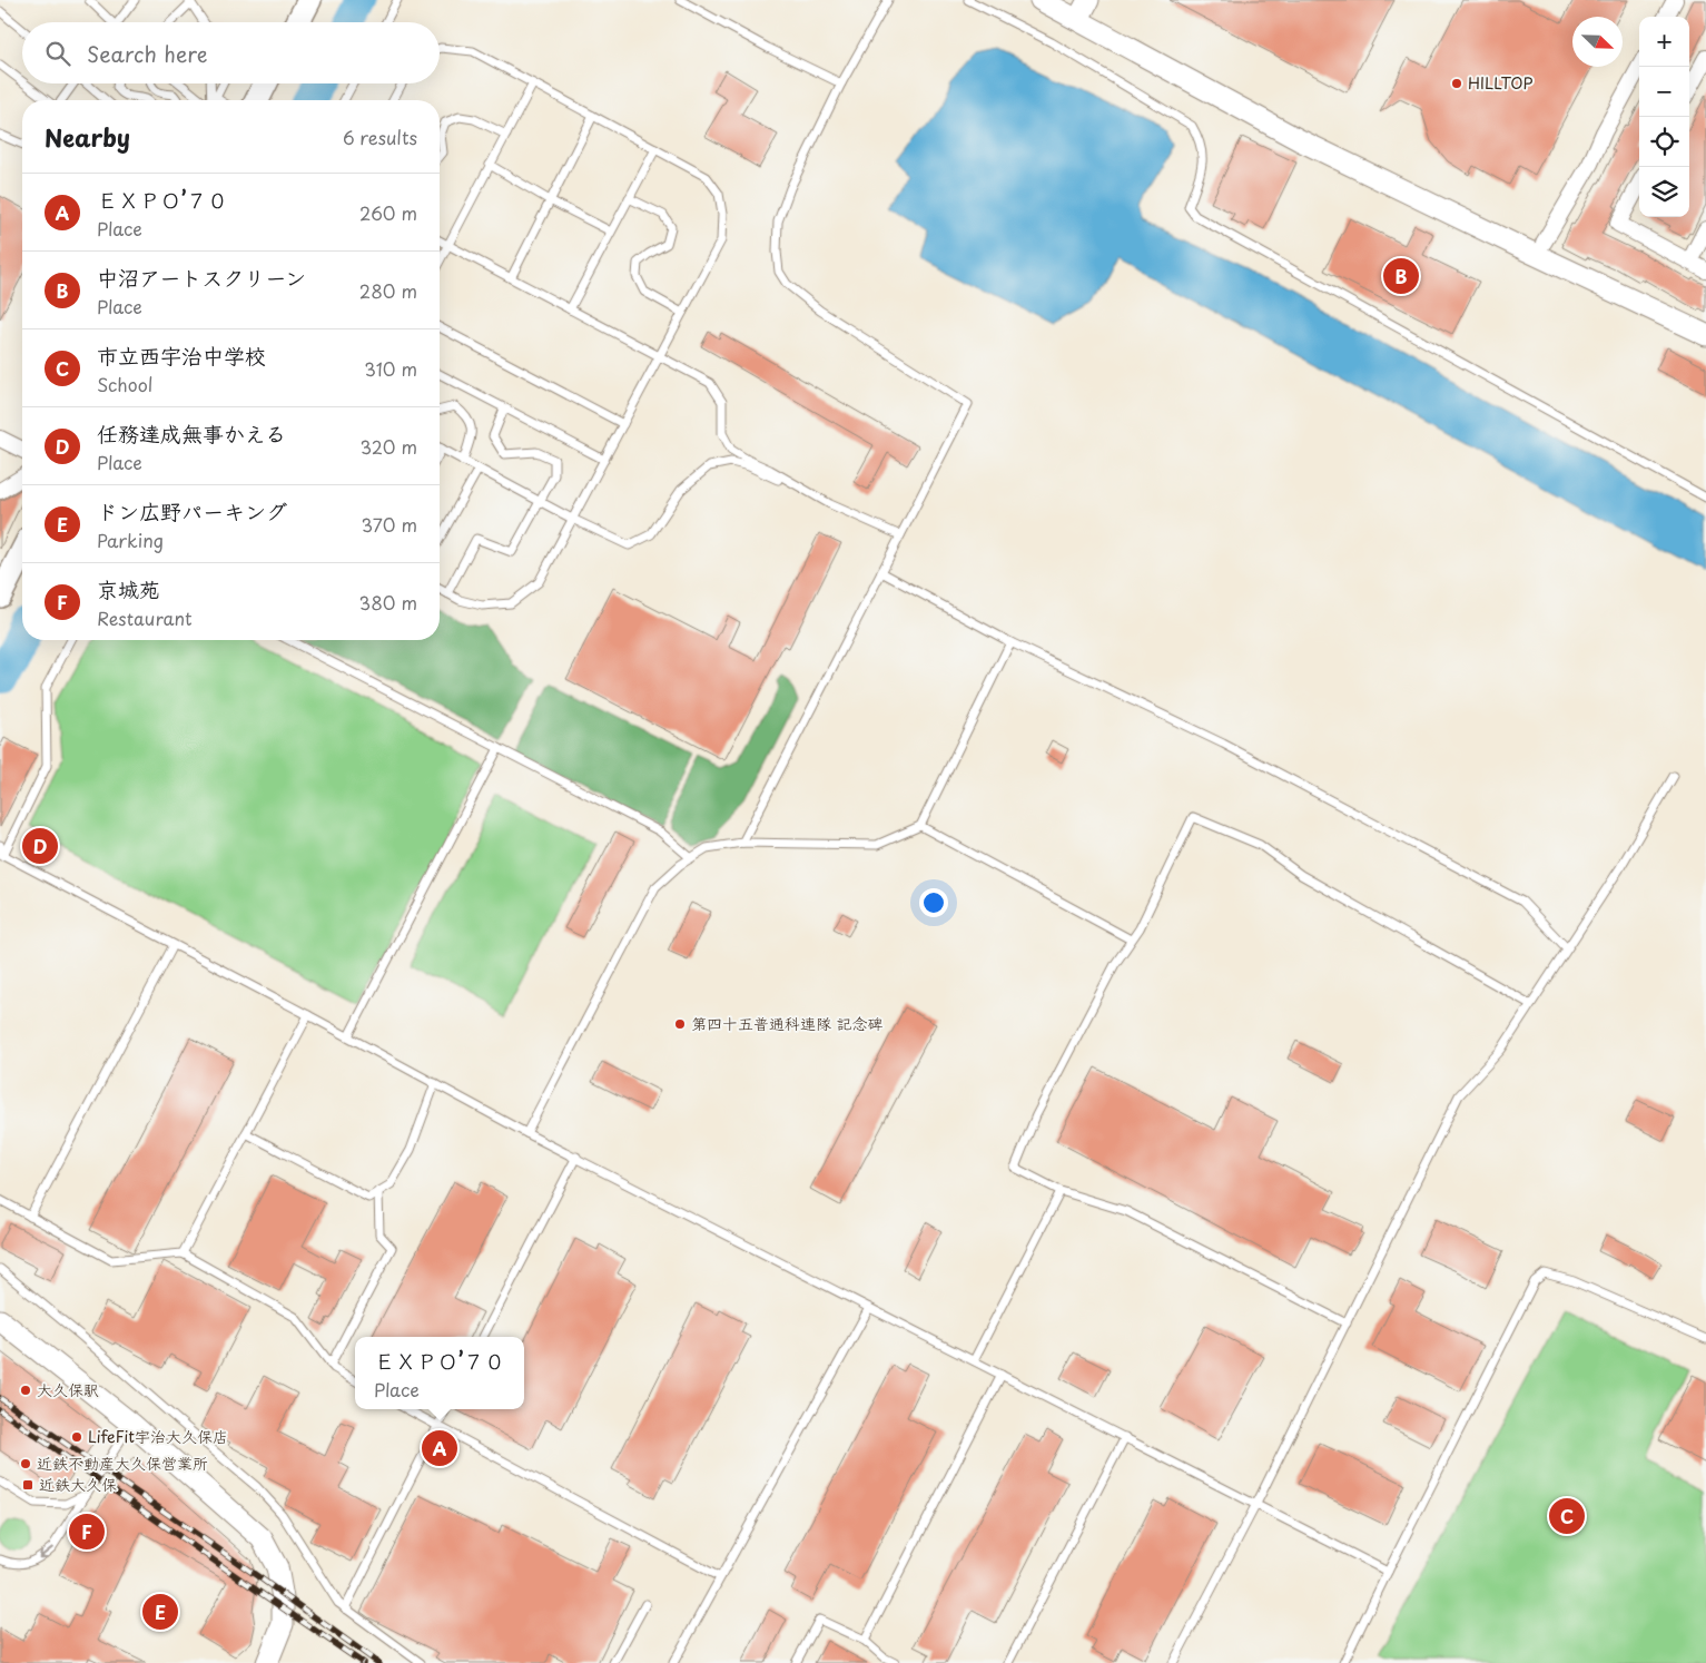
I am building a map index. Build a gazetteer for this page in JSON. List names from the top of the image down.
{
  "places": {
    "other": [
      "HILLTOP",
      "第四十五普通科連隊 記念碑",
      "大久保駅",
      "LifeFit宇治大久保店",
      "近鉄不動産大久保営業所"
    ],
    "transit": ["近鉄大久保"]
  },
  "north": "bottom right",
  "page": {
    "map_buttons": ["+", "−"],
    "search": "Search here",
    "heading": ["Nearby", "6 results"],
    "list": [
      {
        "mark": "A",
        "name": "ＥＸＰＯ’７０",
        "note": "Place",
        "value": "260 m"
      },
      {
        "mark": "B",
        "name": "中沼アートスクリーン",
        "note": "Place",
        "value": "280 m"
      },
      {
        "mark": "C",
        "name": "市立西宇治中学校",
        "note": "School",
        "value": "310 m"
      },
      {
        "mark": "D",
        "name": "任務達成無事かえる",
        "note": "Place",
        "value": "320 m"
      },
      {
        "mark": "E",
        "name": "ドン広野パーキング",
        "note": "Parking",
        "value": "370 m"
      },
      {
        "mark": "F",
        "name": "京城苑",
        "note": "Restaurant",
        "value": "380 m"
      }
    ],
    "pins": [
      "B",
      "D",
      "A",
      "C",
      "F",
      "E"
    ],
    "popup": ["ＥＸＰＯ’７０", "Place"]
  }
}
